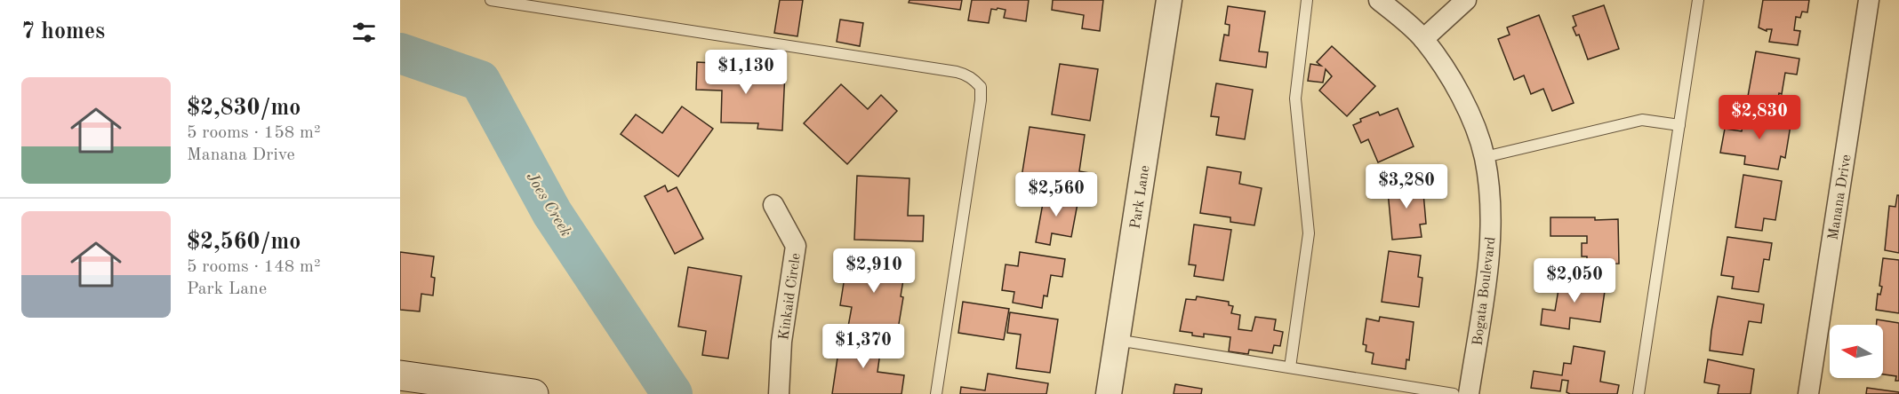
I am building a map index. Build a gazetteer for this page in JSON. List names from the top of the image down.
{
  "streets": {
    "street": [
      "Park Lane",
      "Manana Drive",
      "Bogata Boulevard",
      "Kinkaid Circle"
    ]
  },
  "water": ["Joes Creek"],
  "north": "left",
  "page": {
    "heading": "7 homes",
    "price": [
      "$1,130",
      "$2,830",
      "$3,280",
      "$2,560",
      "$2,910",
      "$2,050",
      "$1,370"
    ],
    "list": [
      {
        "name": "$2,830/mo",
        "note": "5 rooms · 158 m² · Manana Drive"
      },
      {
        "name": "$2,560/mo",
        "note": "5 rooms · 148 m² · Park Lane"
      }
    ]
  }
}
